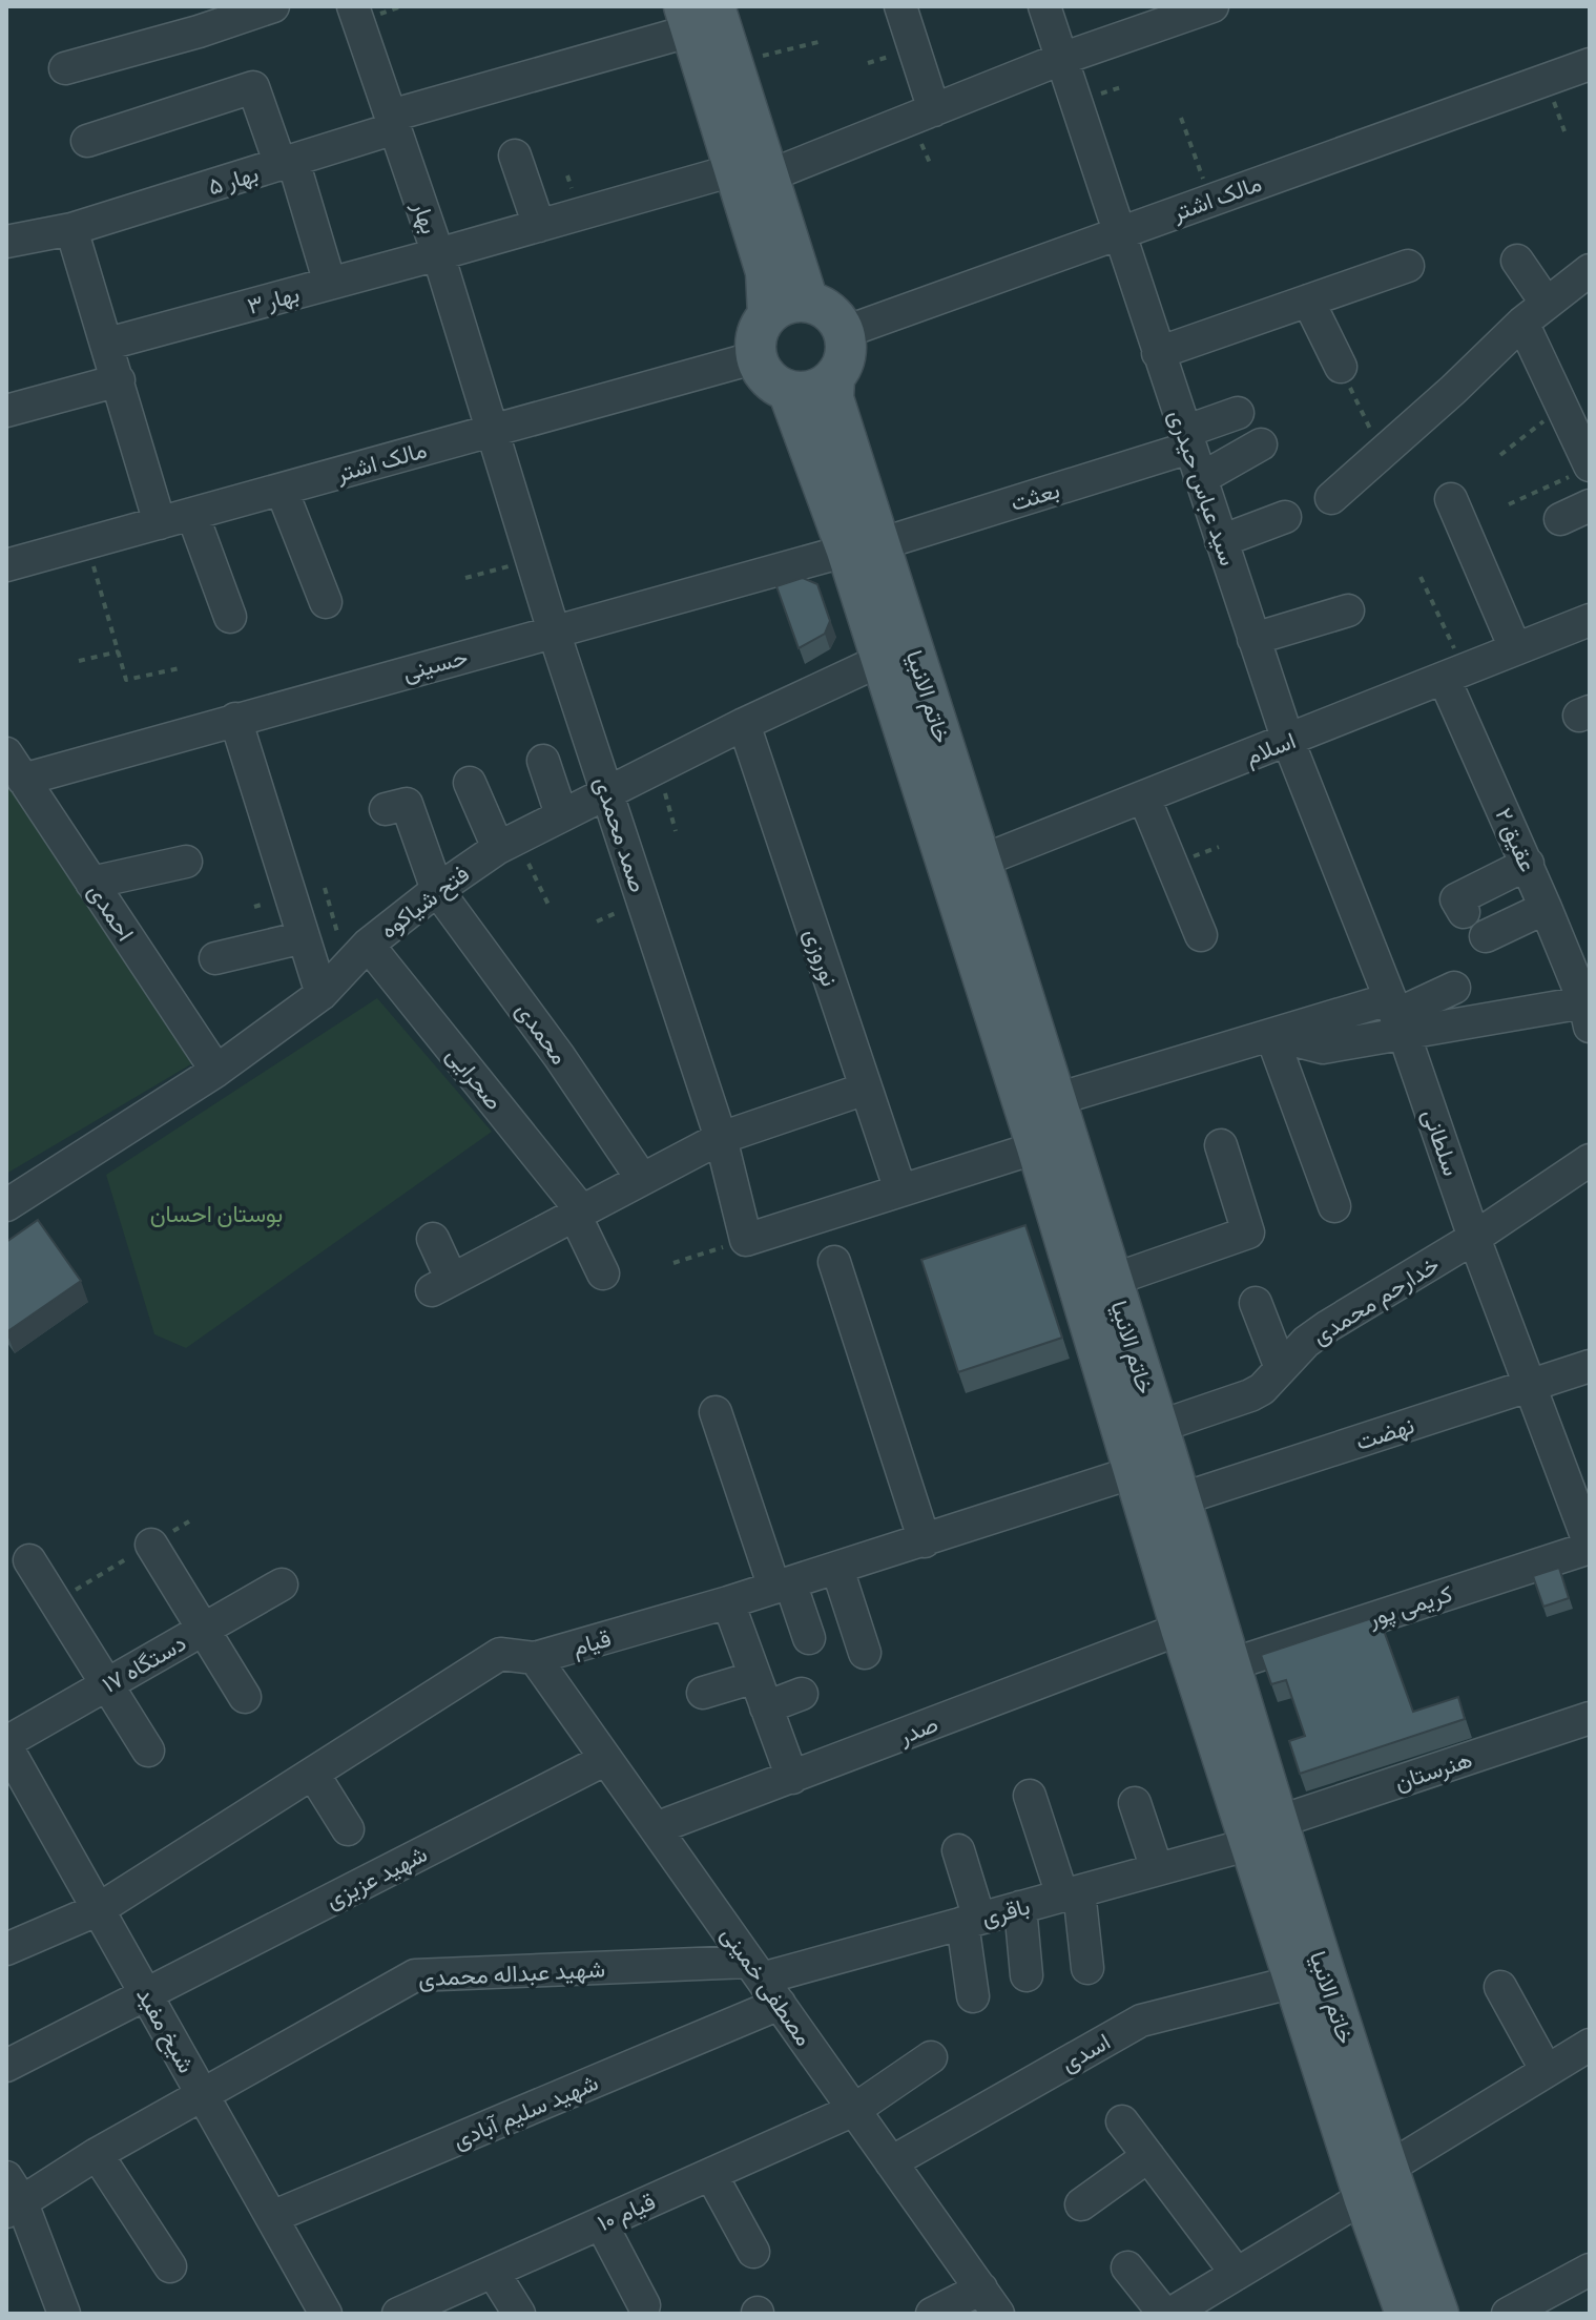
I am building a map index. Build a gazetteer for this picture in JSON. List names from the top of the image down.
{
  "streets": {
    "main road": ["خاتم الانبیا"],
    "street": [
      "بهار ۵",
      "مالک اشتر",
      "بهار",
      "بهار ۳",
      "سید عباس حیدری",
      "بعثت",
      "حسینی",
      "اسلام",
      "صمد محمدی",
      "عقیق ۲",
      "فتح شیاکوه",
      "احمدی",
      "نوروزی",
      "محمدی",
      "صحرایی",
      "سلطانی",
      "خدارحم محمدی",
      "نهضت",
      "کریمی پور",
      "قیام",
      "۱۷ دستگاه",
      "صدر",
      "هنرستان",
      "شهید عزیزی",
      "باقری",
      "شهید عبداله محمدی",
      "مصطفی خمینی",
      "شیخ مفید",
      "اسدی",
      "شهید سلیم آبادی",
      "قیام ۱۰"
    ]
  },
  "crossings": [
    ["بهار ۵", "بهار"],
    ["مالک اشتر", "بهار"],
    ["مالک اشتر", "سید عباس حیدری"],
    ["مالک اشتر", "خاتم الانبیا"],
    ["مالک اشتر", "صمد محمدی"],
    ["بهار", "بهار ۳"],
    ["بهار", "صمد محمدی"],
    ["بهار ۳", "سید عباس حیدری"],
    ["سید عباس حیدری", "بعثت"],
    ["سید عباس حیدری", "اسلام"],
    ["سید عباس حیدری", "سلطانی"],
    ["بعثت", "حسینی"],
    ["بعثت", "خاتم الانبیا"],
    ["حسینی", "خاتم الانبیا"],
    ["حسینی", "صمد محمدی"],
    ["حسینی", "احمدی"],
    ["خاتم الانبیا", "اسلام"],
    ["خاتم الانبیا", "فتح شیاکوه"],
    ["خاتم الانبیا", "خدارحم محمدی"],
    ["خاتم الانبیا", "نهضت"],
    ["خاتم الانبیا", "کریمی پور"],
    ["خاتم الانبیا", "قیام"],
    ["خاتم الانبیا", "صدر"],
    ["خاتم الانبیا", "هنرستان"],
    ["خاتم الانبیا", "باقری"],
    ["خاتم الانبیا", "اسدی"],
    ["اسلام", "عقیق ۲"],
    ["اسلام", "سلطانی"],
    ["صمد محمدی", "فتح شیاکوه"],
    ["فتح شیاکوه", "احمدی"],
    ["فتح شیاکوه", "نوروزی"],
    ["فتح شیاکوه", "محمدی"],
    ["فتح شیاکوه", "صحرایی"],
    ["سلطانی", "خدارحم محمدی"],
    ["سلطانی", "نهضت"],
    ["سلطانی", "کریمی پور"],
    ["خدارحم محمدی", "قیام"],
    ["قیام", "مصطفی خمینی"],
    ["قیام", "شیخ مفید"],
    ["۱۷ دستگاه", "شیخ مفید"],
    ["صدر", "مصطفی خمینی"],
    ["هنرستان", "باقری"],
    ["شهید عزیزی", "مصطفی خمینی"],
    ["شهید عزیزی", "شیخ مفید"],
    ["باقری", "شهید عبداله محمدی"],
    ["باقری", "مصطفی خمینی"],
    ["باقری", "شهید سلیم آبادی"],
    ["شهید عبداله محمدی", "مصطفی خمینی"],
    ["شهید عبداله محمدی", "شیخ مفید"],
    ["شهید عبداله محمدی", "شهید سلیم آبادی"],
    ["مصطفی خمینی", "اسدی"],
    ["مصطفی خمینی", "شهید سلیم آبادی"],
    ["مصطفی خمینی", "قیام ۱۰"],
    ["شیخ مفید", "شهید سلیم آبادی"]
  ],
  "parks": ["بوستان احسان"]
}
